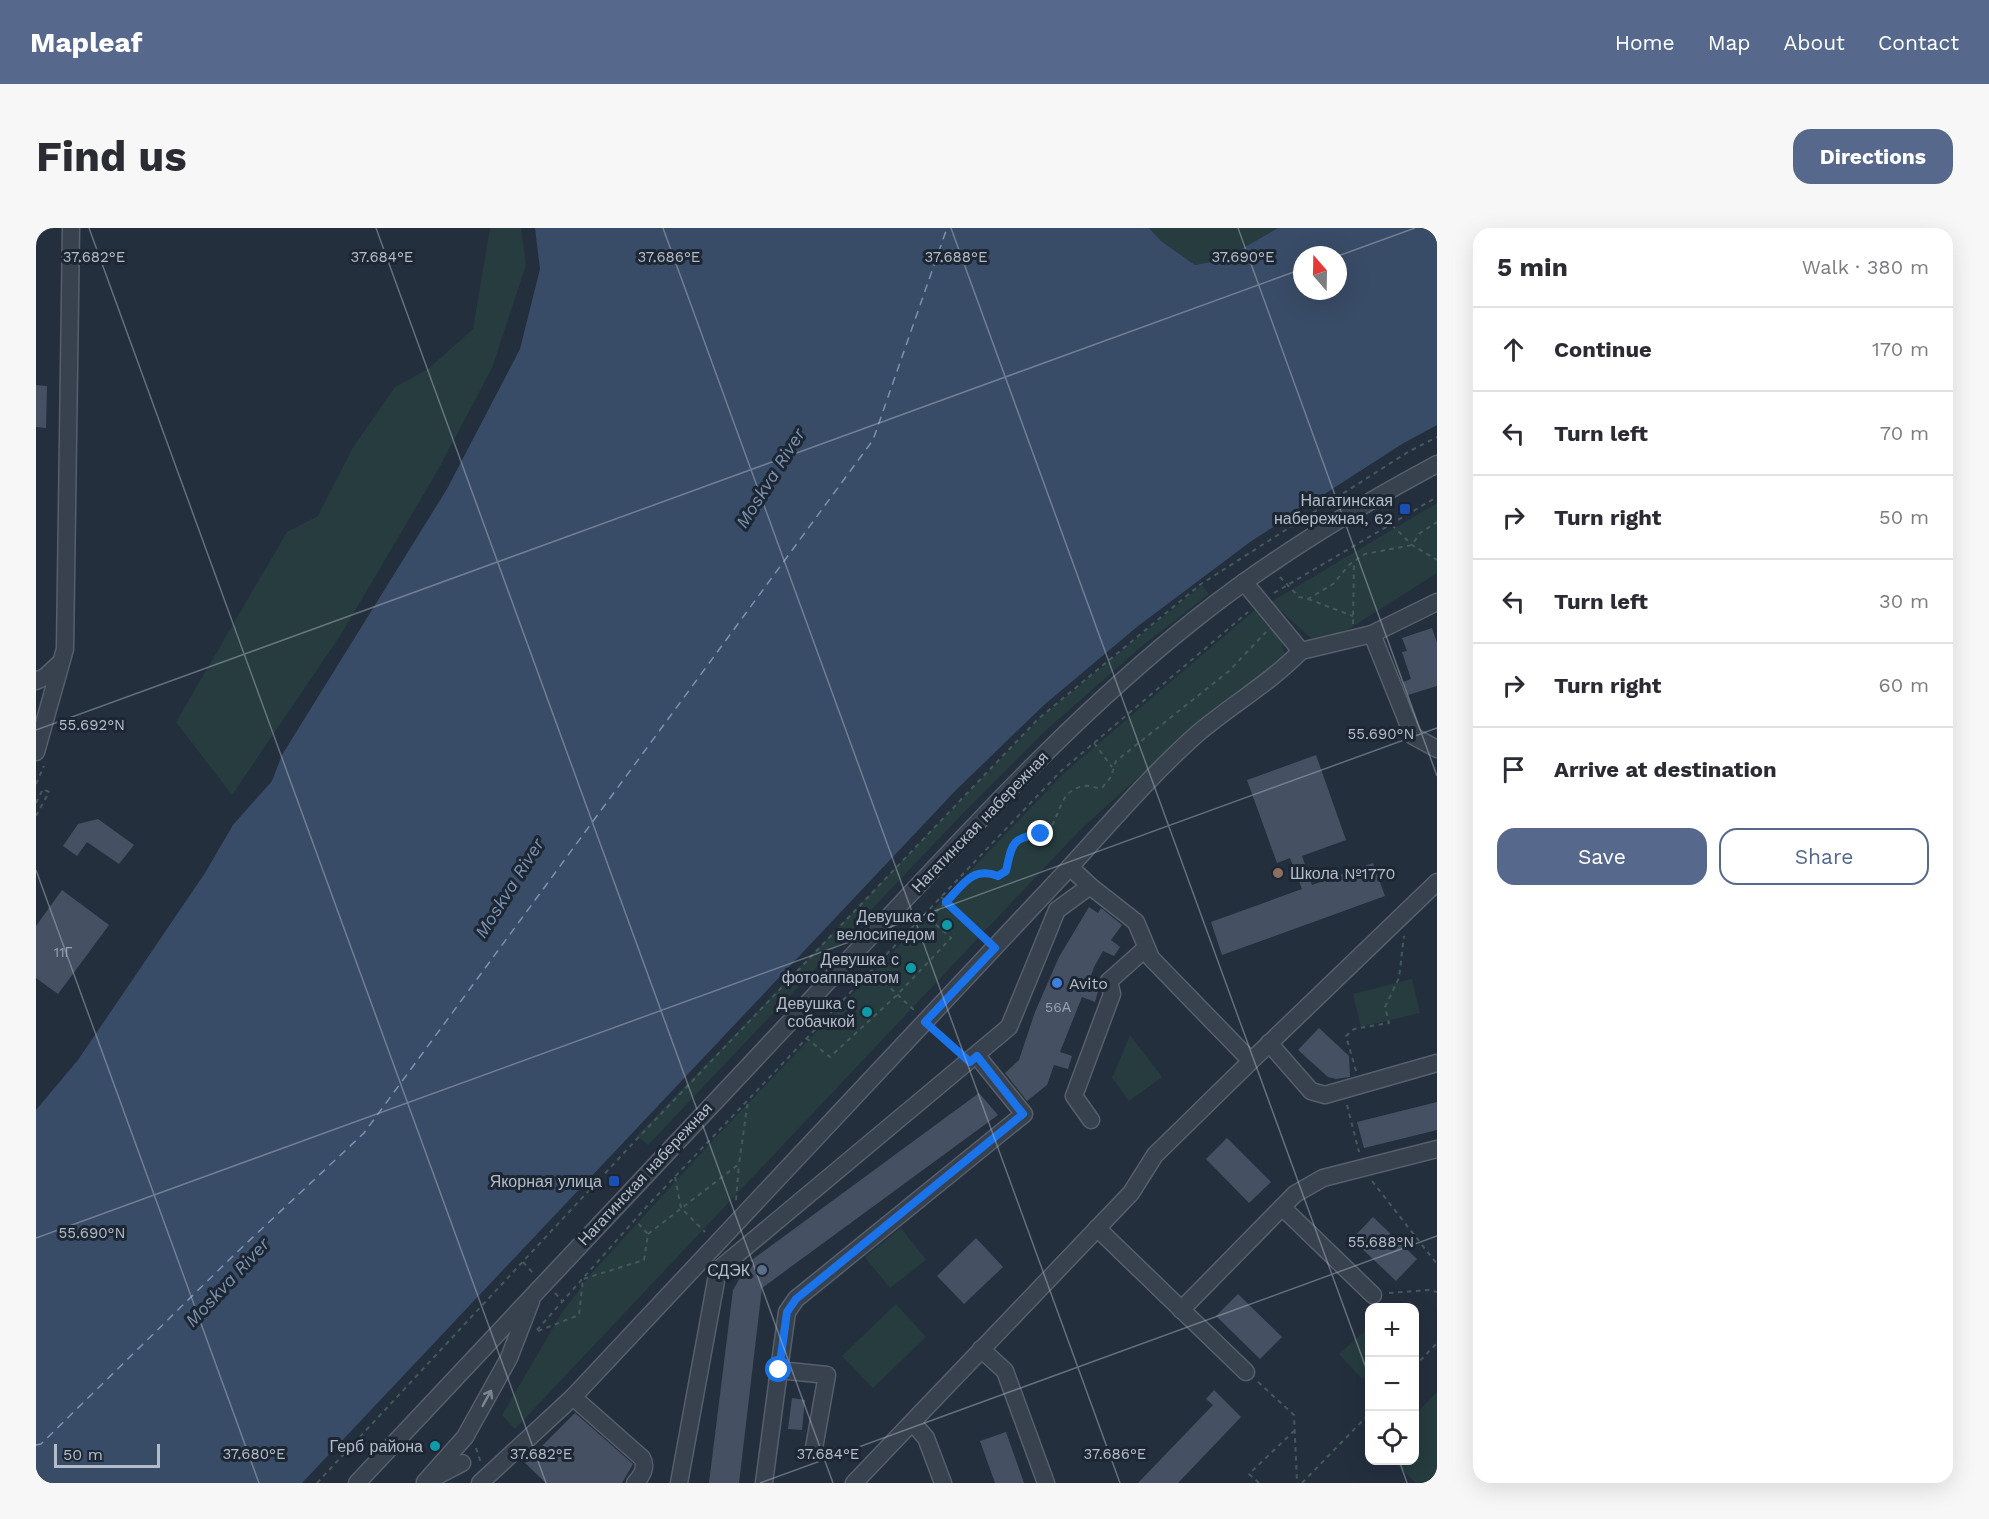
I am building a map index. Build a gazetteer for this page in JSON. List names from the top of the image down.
{
  "streets": {
    "street": ["Нагатинская набережная"]
  },
  "water": ["Moskva River"],
  "places": {
    "transit": ["Нагатинская набережная, 62", "Якорная улица"],
    "other": [
      "Школа №1770",
      "Девушка с велосипедом",
      "Девушка с фотоаппаратом",
      "Avito",
      "Девушка с собачкой",
      "СДЭК",
      "Герб района"
    ]
  },
  "house_numbers": ["11Г", "56А"],
  "scale_bar": "50 m",
  "north": "top",
  "page": {
    "header": "Mapleaf",
    "nav": [
      "Home",
      "Map",
      "About",
      "Contact"
    ],
    "buttons": [
      "Directions",
      ["Save", "Share"]
    ],
    "title": "Find us",
    "heading": ["5 min", "Walk · 380 m"],
    "list": [
      ["Continue", "170 m"],
      ["Turn left", "70 m"],
      ["Turn right", "50 m"],
      ["Turn left", "30 m"],
      ["Turn right", "60 m"],
      "Arrive at destination"
    ],
    "map_buttons": ["+", "−"],
    "scale": "50 m"
  },
  "coordinates": [
    "37.682°E",
    "37.684°E",
    "37.686°E",
    "37.688°E",
    "37.690°E",
    "55.692°N",
    "55.690°N",
    "55.688°N",
    "37.680°E"
  ]
}
